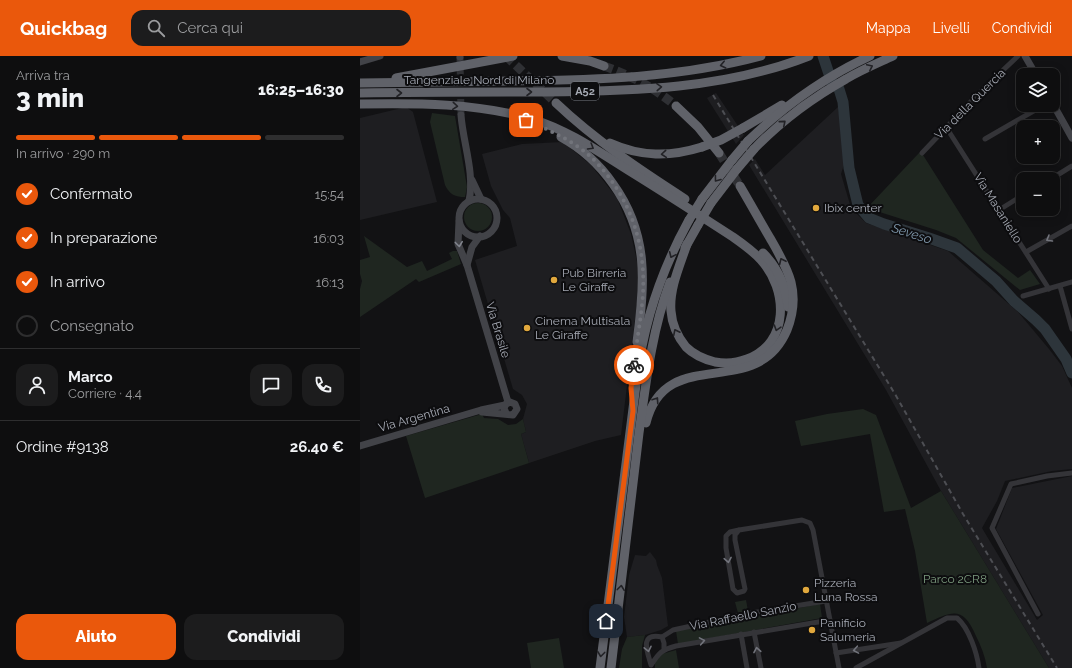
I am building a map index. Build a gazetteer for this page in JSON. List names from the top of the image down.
{
  "streets": {
    "highway": ["Tangenziale Nord di Milano", "A52"],
    "street": [
      "Via della Quercia",
      "Via Masaniello",
      "Via Brasile",
      "Via Argentina",
      "Via Raffaello Sanzio"
    ]
  },
  "crossings": [
    ["Via della Quercia", "Via Masaniello"],
    ["Via Brasile", "Via Argentina"]
  ],
  "water": ["Seveso"],
  "parks": ["Parco 2CR8"],
  "places": [
    "Ibix center",
    "Pub Birreria Le Giraffe",
    "Cinema Multisala Le Giraffe",
    "Pizzeria Luna Rossa",
    "Panificio Salumeria"
  ],
  "page": {
    "header": "Quickbag",
    "search": "Cerca qui",
    "nav": ["Mappa", "Livelli", "Condividi"],
    "heading": ["3 min", "Arriva tra", "16:25–16:30"],
    "panel": [
      "Marco",
      "Corriere · 4.4",
      "Ordine #9138",
      "26.40 €"
    ],
    "map_buttons": ["+", "−"],
    "bar": "In arrivo · 290 m",
    "list": [
      ["Confermato", "15:54"],
      ["In preparazione", "16:03"],
      ["In arrivo", "16:13"],
      "Consegnato"
    ],
    "buttons": ["Aiuto", "Condividi"]
  }
}
